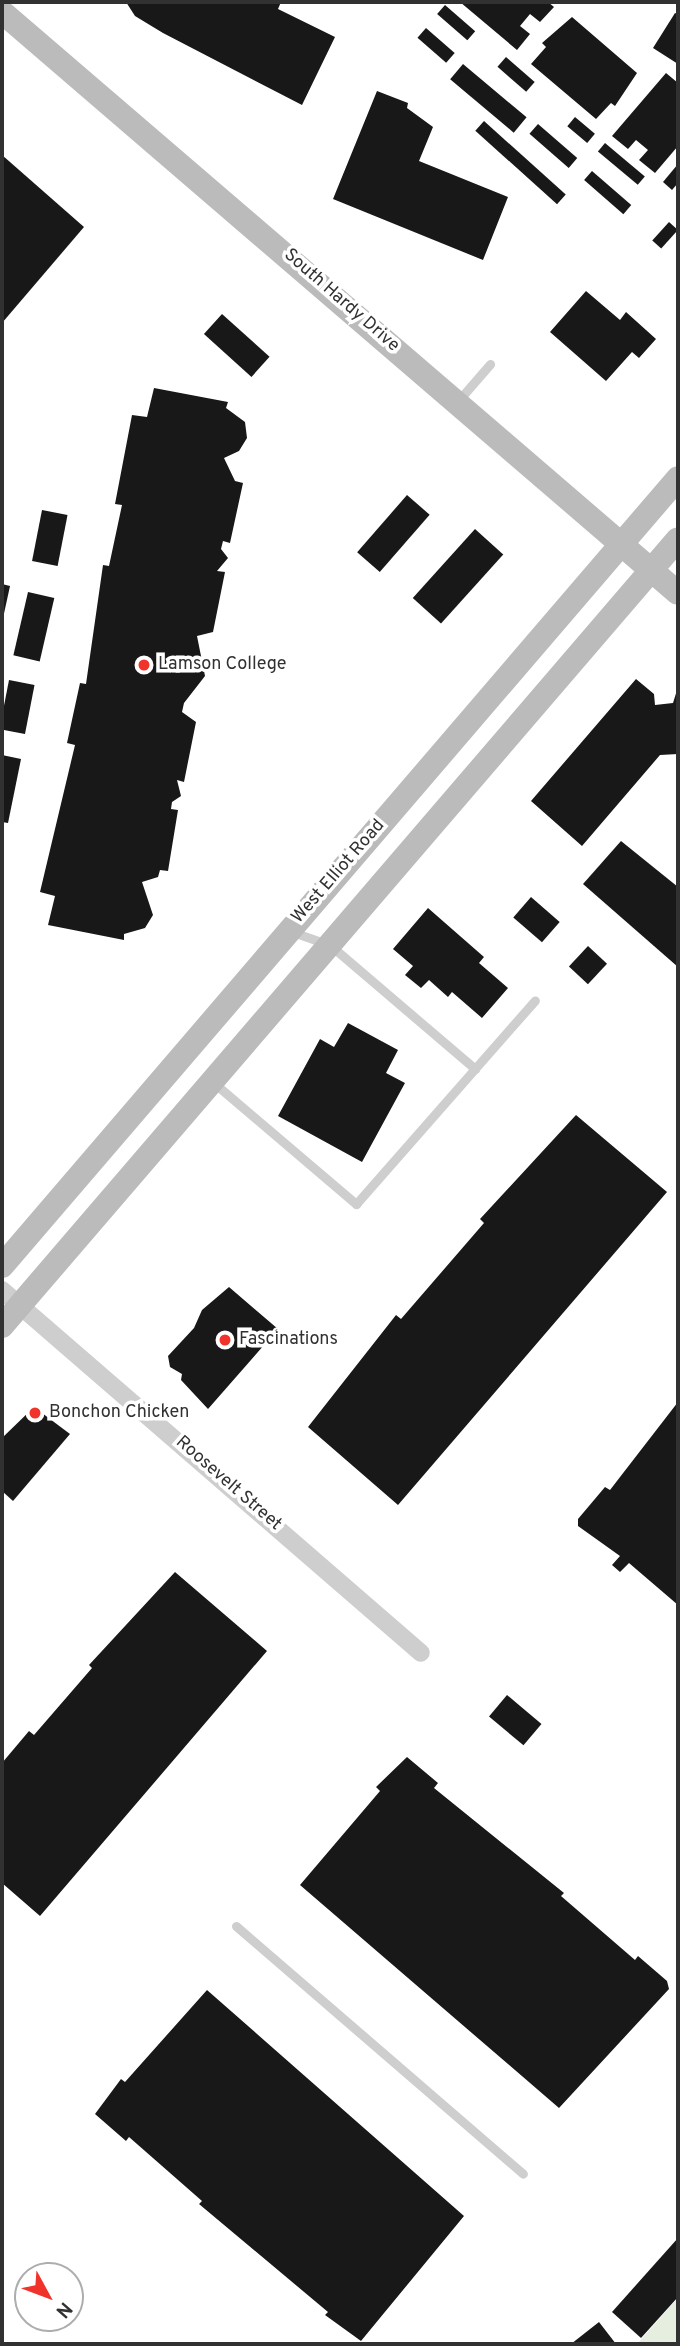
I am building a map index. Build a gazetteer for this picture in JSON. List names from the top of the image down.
{
  "streets": {
    "main road": ["South Hardy Drive", "West Elliot Road"],
    "street": ["Roosevelt Street"]
  },
  "crossings": [
    ["South Hardy Drive", "West Elliot Road"]
  ],
  "places": ["Lamson College", "Fascinations", "Bonchon Chicken"],
  "north": "bottom right"
}
